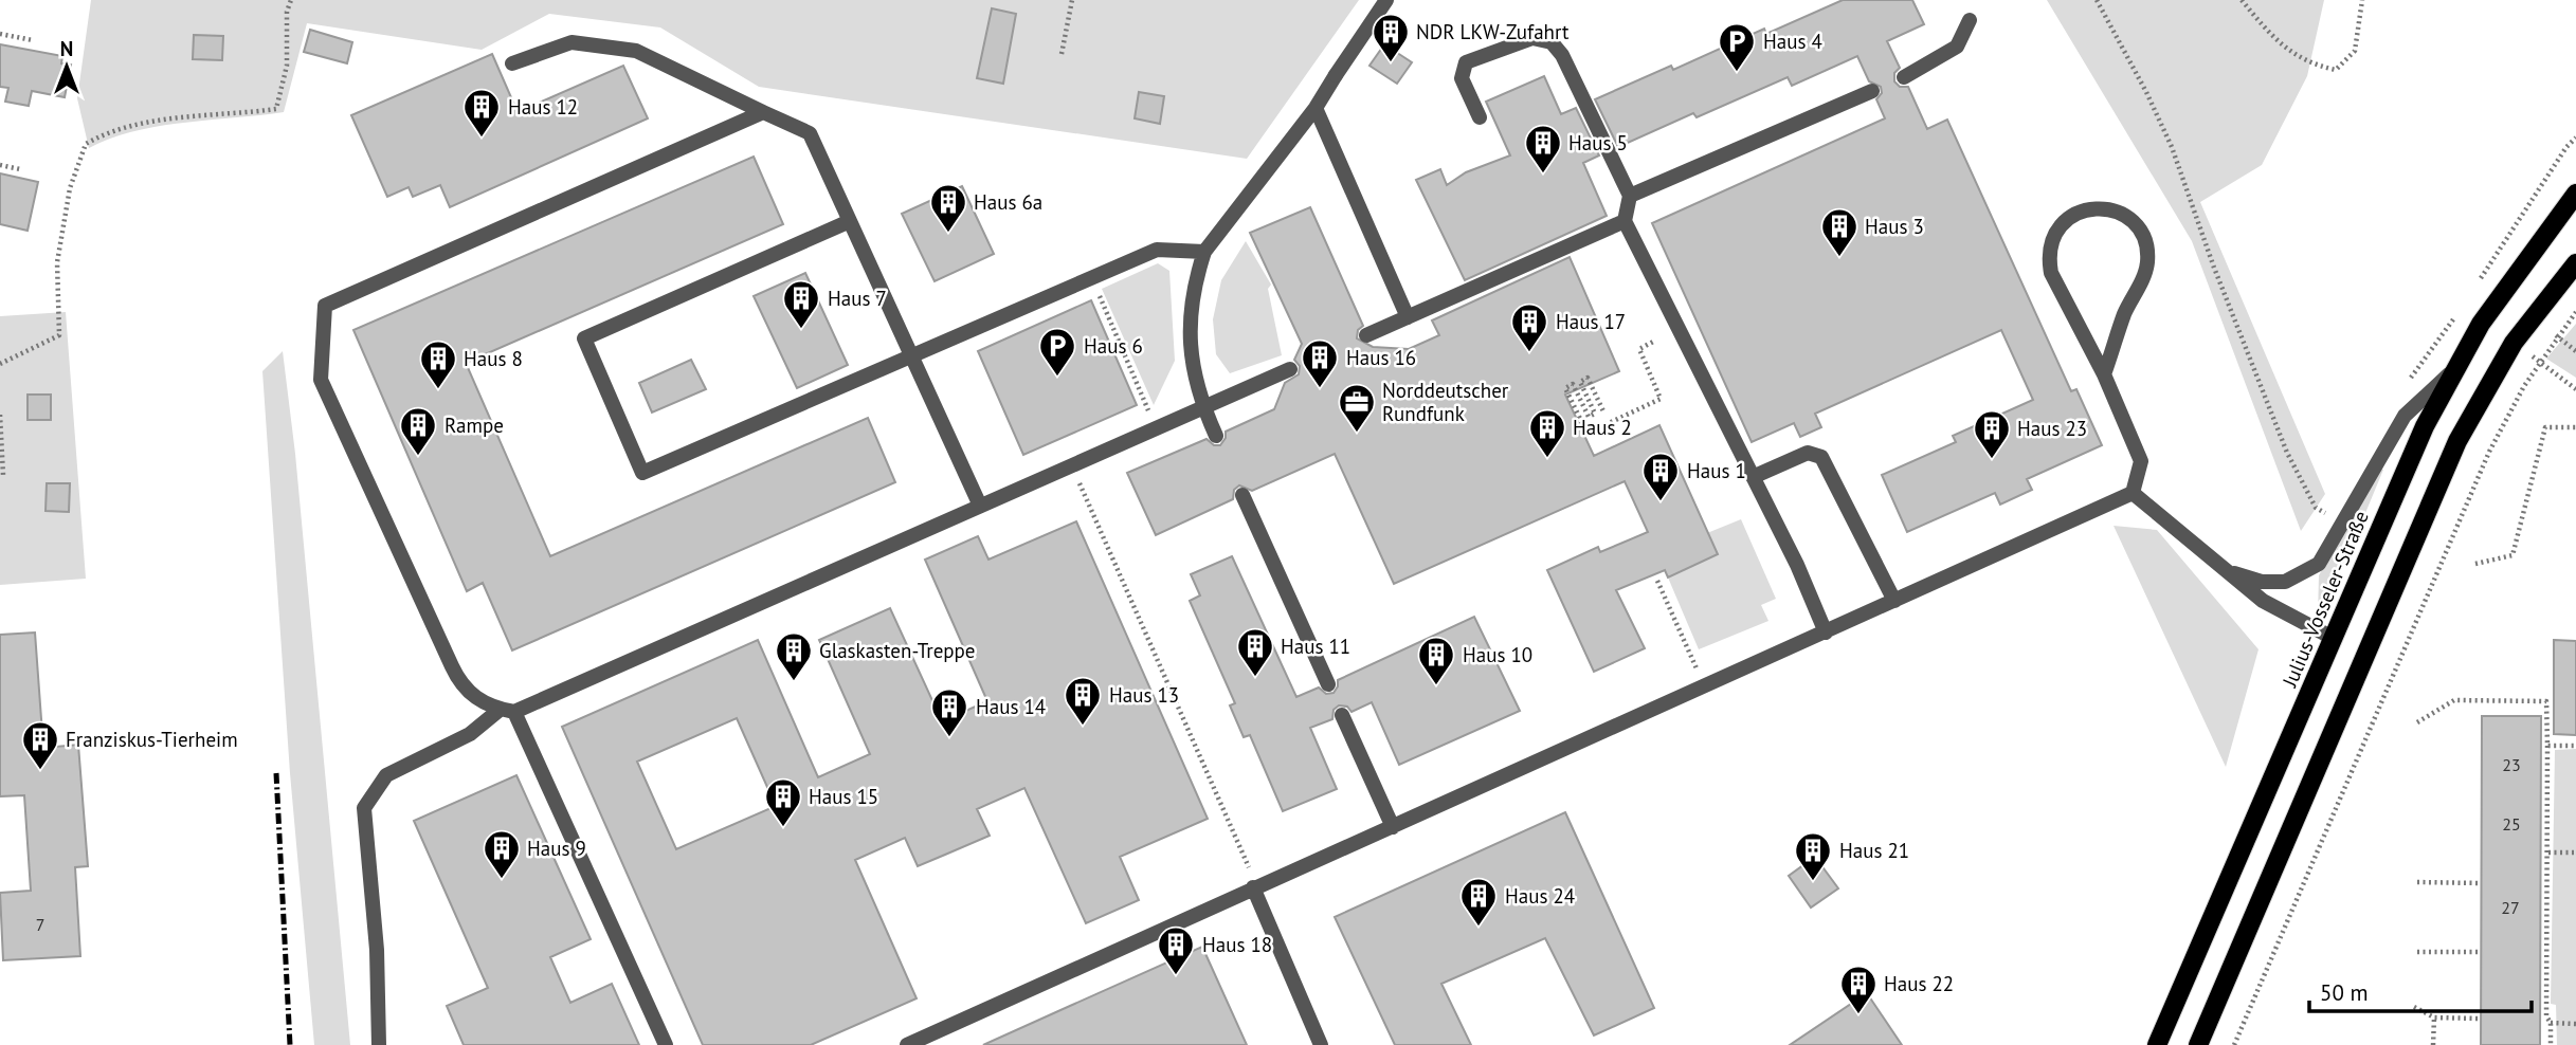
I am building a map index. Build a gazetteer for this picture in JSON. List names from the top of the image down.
{
  "streets": {
    "main road": ["Julius-Vosseler-Straße"]
  },
  "places": {
    "building": [
      "NDR LKW-Zufahrt",
      "Haus 12",
      "Haus 5",
      "Haus 6a",
      "Haus 3",
      "Haus 7",
      "Haus 17",
      "Haus 16",
      "Haus 8",
      "Rampe",
      "Haus 2",
      "Haus 23",
      "Haus 1",
      "Haus 11",
      "Glaskasten-Treppe",
      "Haus 10",
      "Haus 13",
      "Haus 14",
      "Franziskus-Tierheim",
      "Haus 15",
      "Haus 9",
      "Haus 21",
      "Haus 24",
      "Haus 18",
      "Haus 22"
    ],
    "parking": ["Haus 4", "Haus 6"],
    "office": ["Norddeutscher Rundfunk"]
  },
  "house_numbers": [
    "23",
    "25",
    "27",
    "7"
  ],
  "scale_bar": "50 m",
  "north": "top"
}
